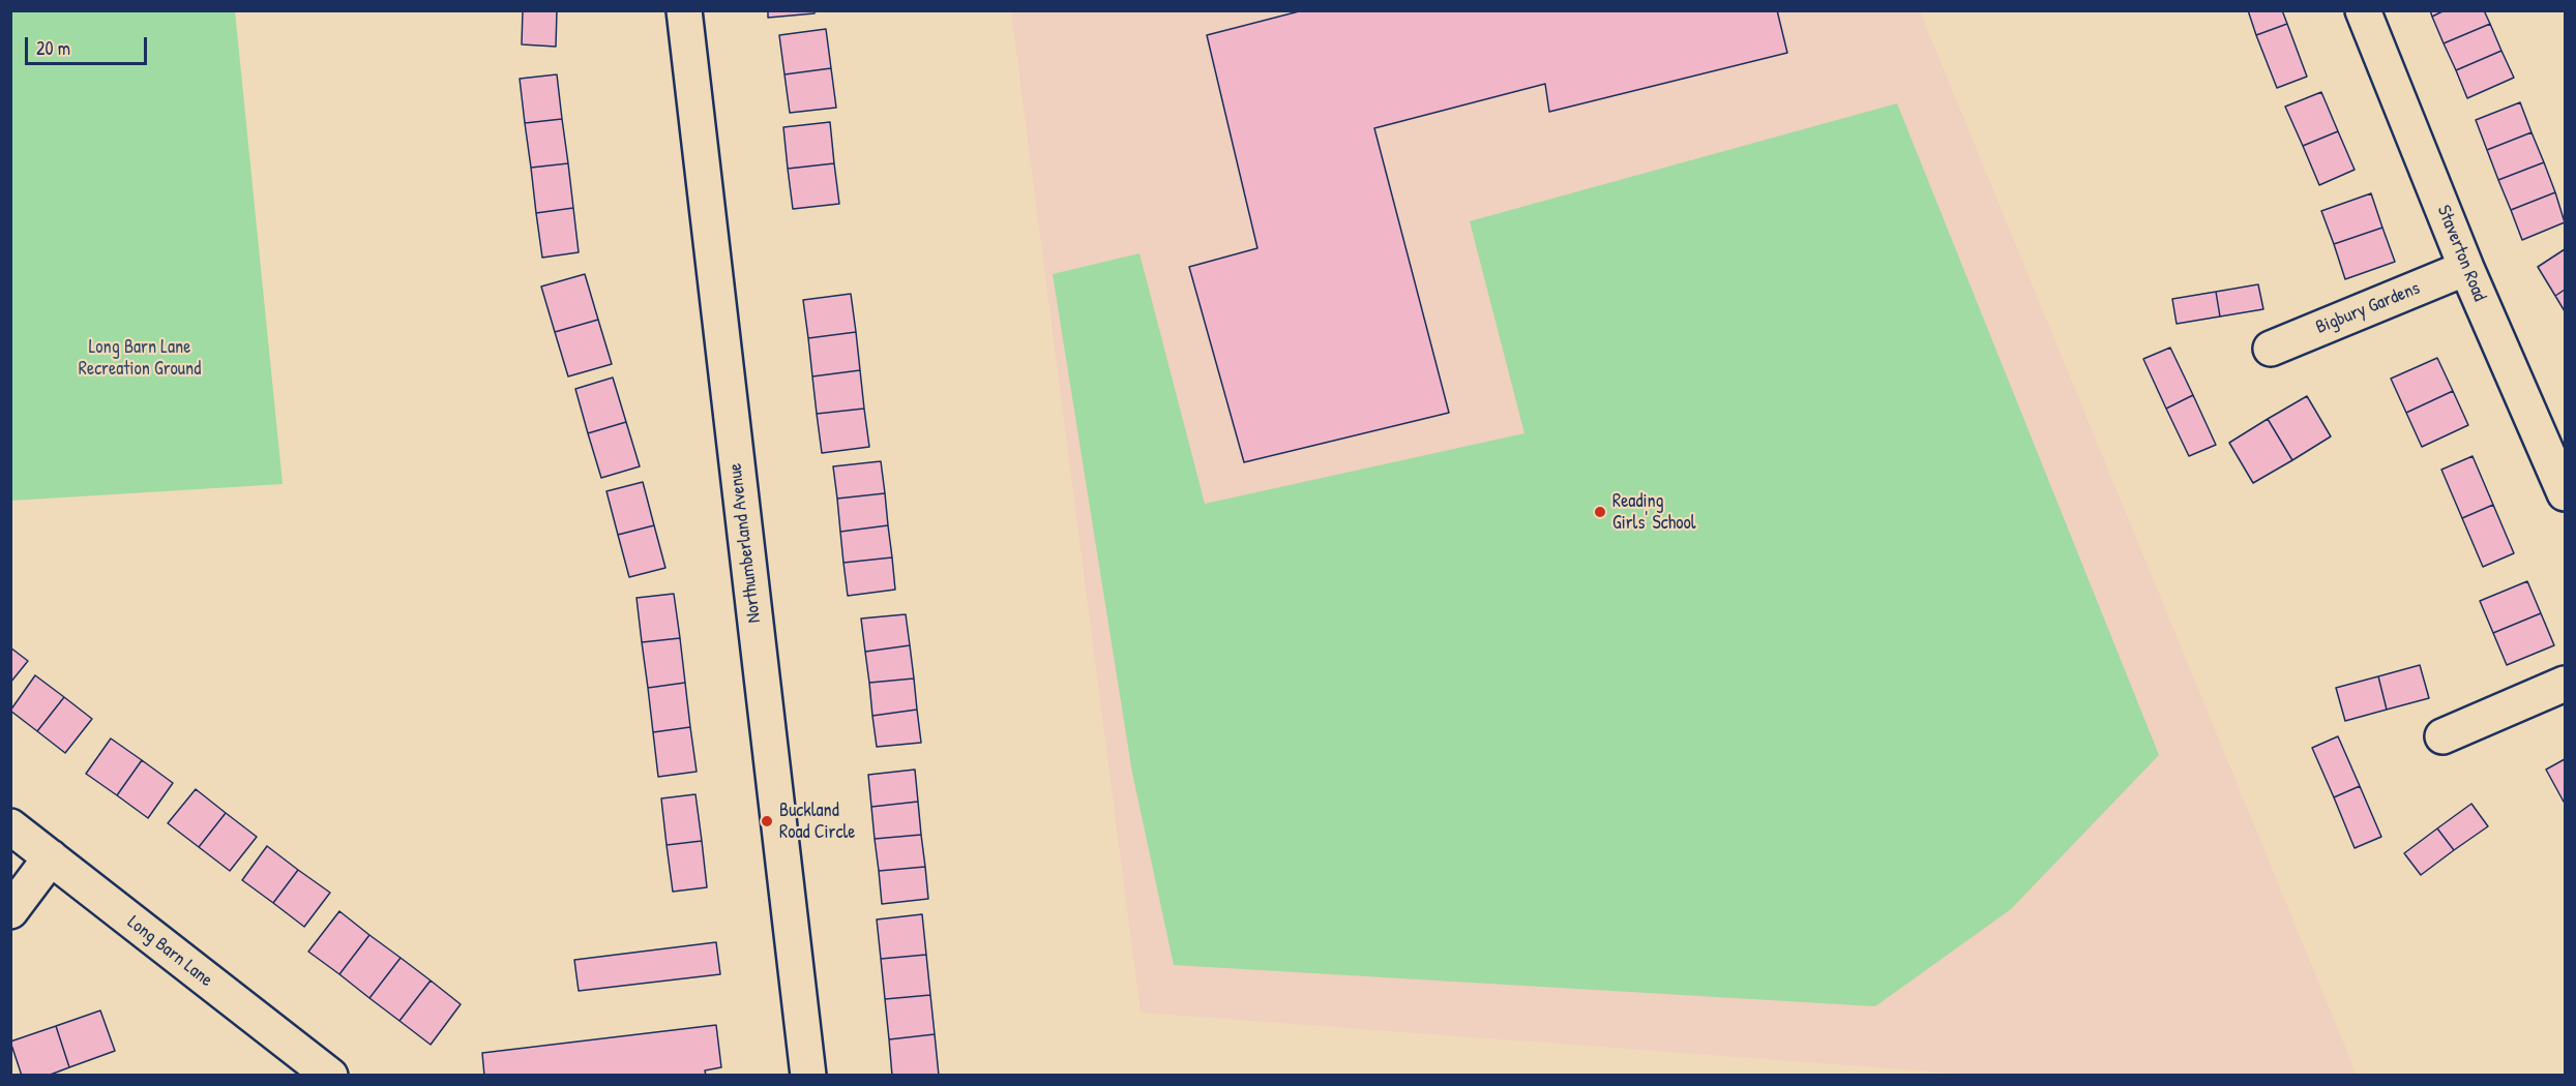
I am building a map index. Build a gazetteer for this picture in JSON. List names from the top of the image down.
{
  "streets": {
    "street": [
      "Staverton Road",
      "Bigbury Gardens",
      "Northumberland Avenue",
      "Long Barn Lane"
    ]
  },
  "crossings": [
    ["Staverton Road", "Bigbury Gardens"]
  ],
  "parks": ["Long Barn Lane Recreation Ground"],
  "places": ["Reading Girls' School", "Buckland Road Circle"],
  "scale_bar": "20 m"
}
